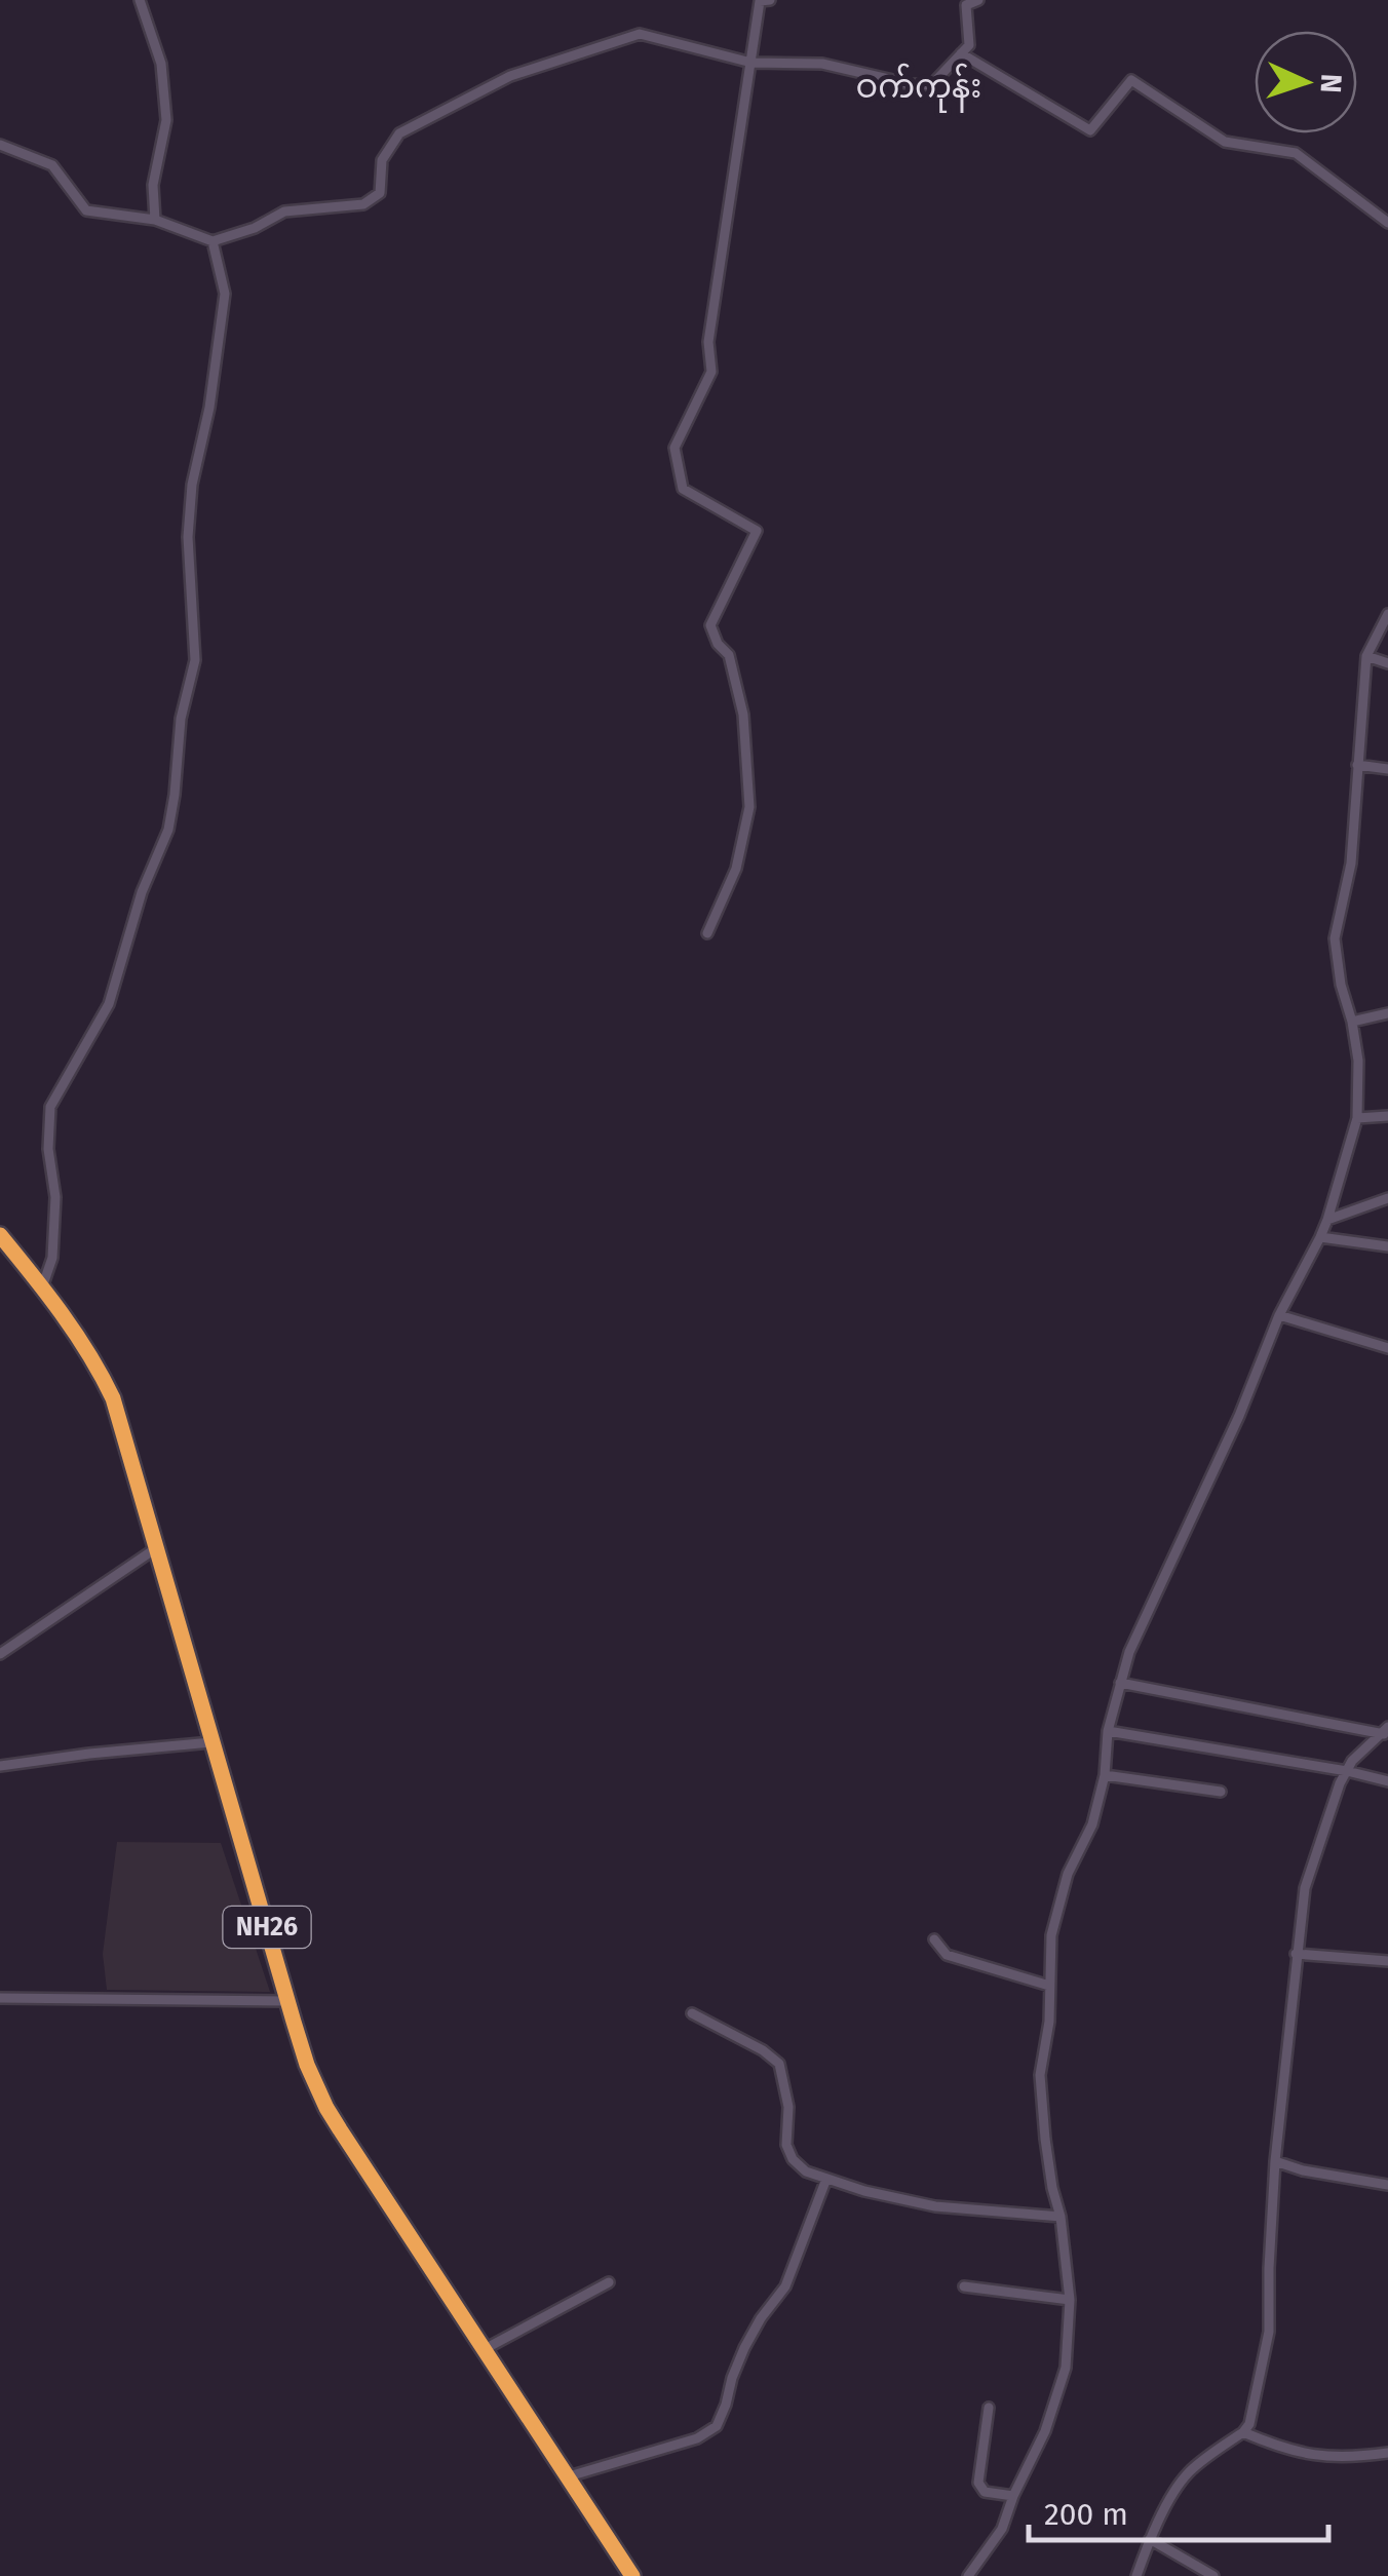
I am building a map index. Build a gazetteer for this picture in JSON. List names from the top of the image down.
{
  "streets": {
    "highway": ["NH26"]
  },
  "districts": ["ဝက်ကုန်း"],
  "scale_bar": "200 m",
  "north": "right"
}
